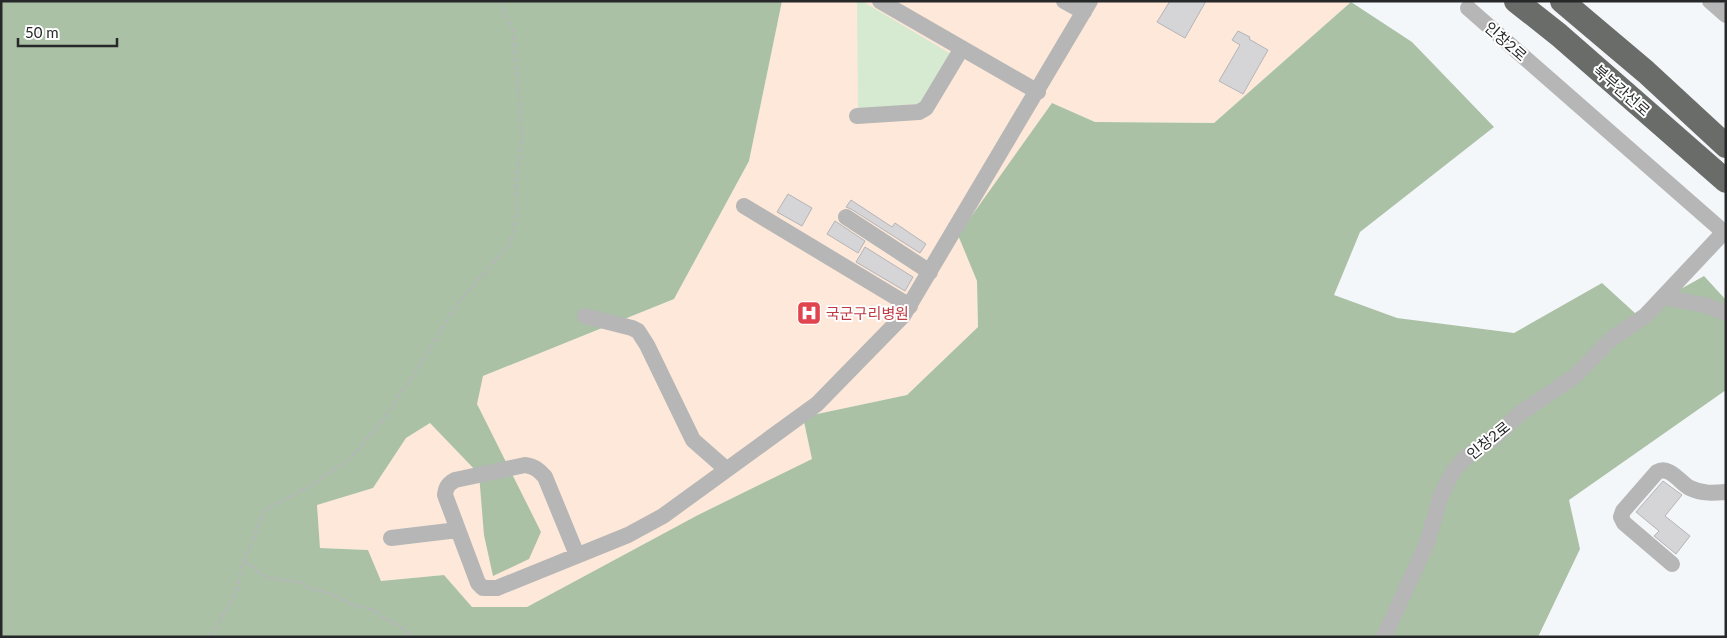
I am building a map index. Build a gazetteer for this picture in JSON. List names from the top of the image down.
{
  "streets": {
    "highway": ["북부간선로"],
    "street": ["인창2로"]
  },
  "places": {
    "hospital": ["국군구리병원"]
  },
  "scale_bar": "50 m"
}
